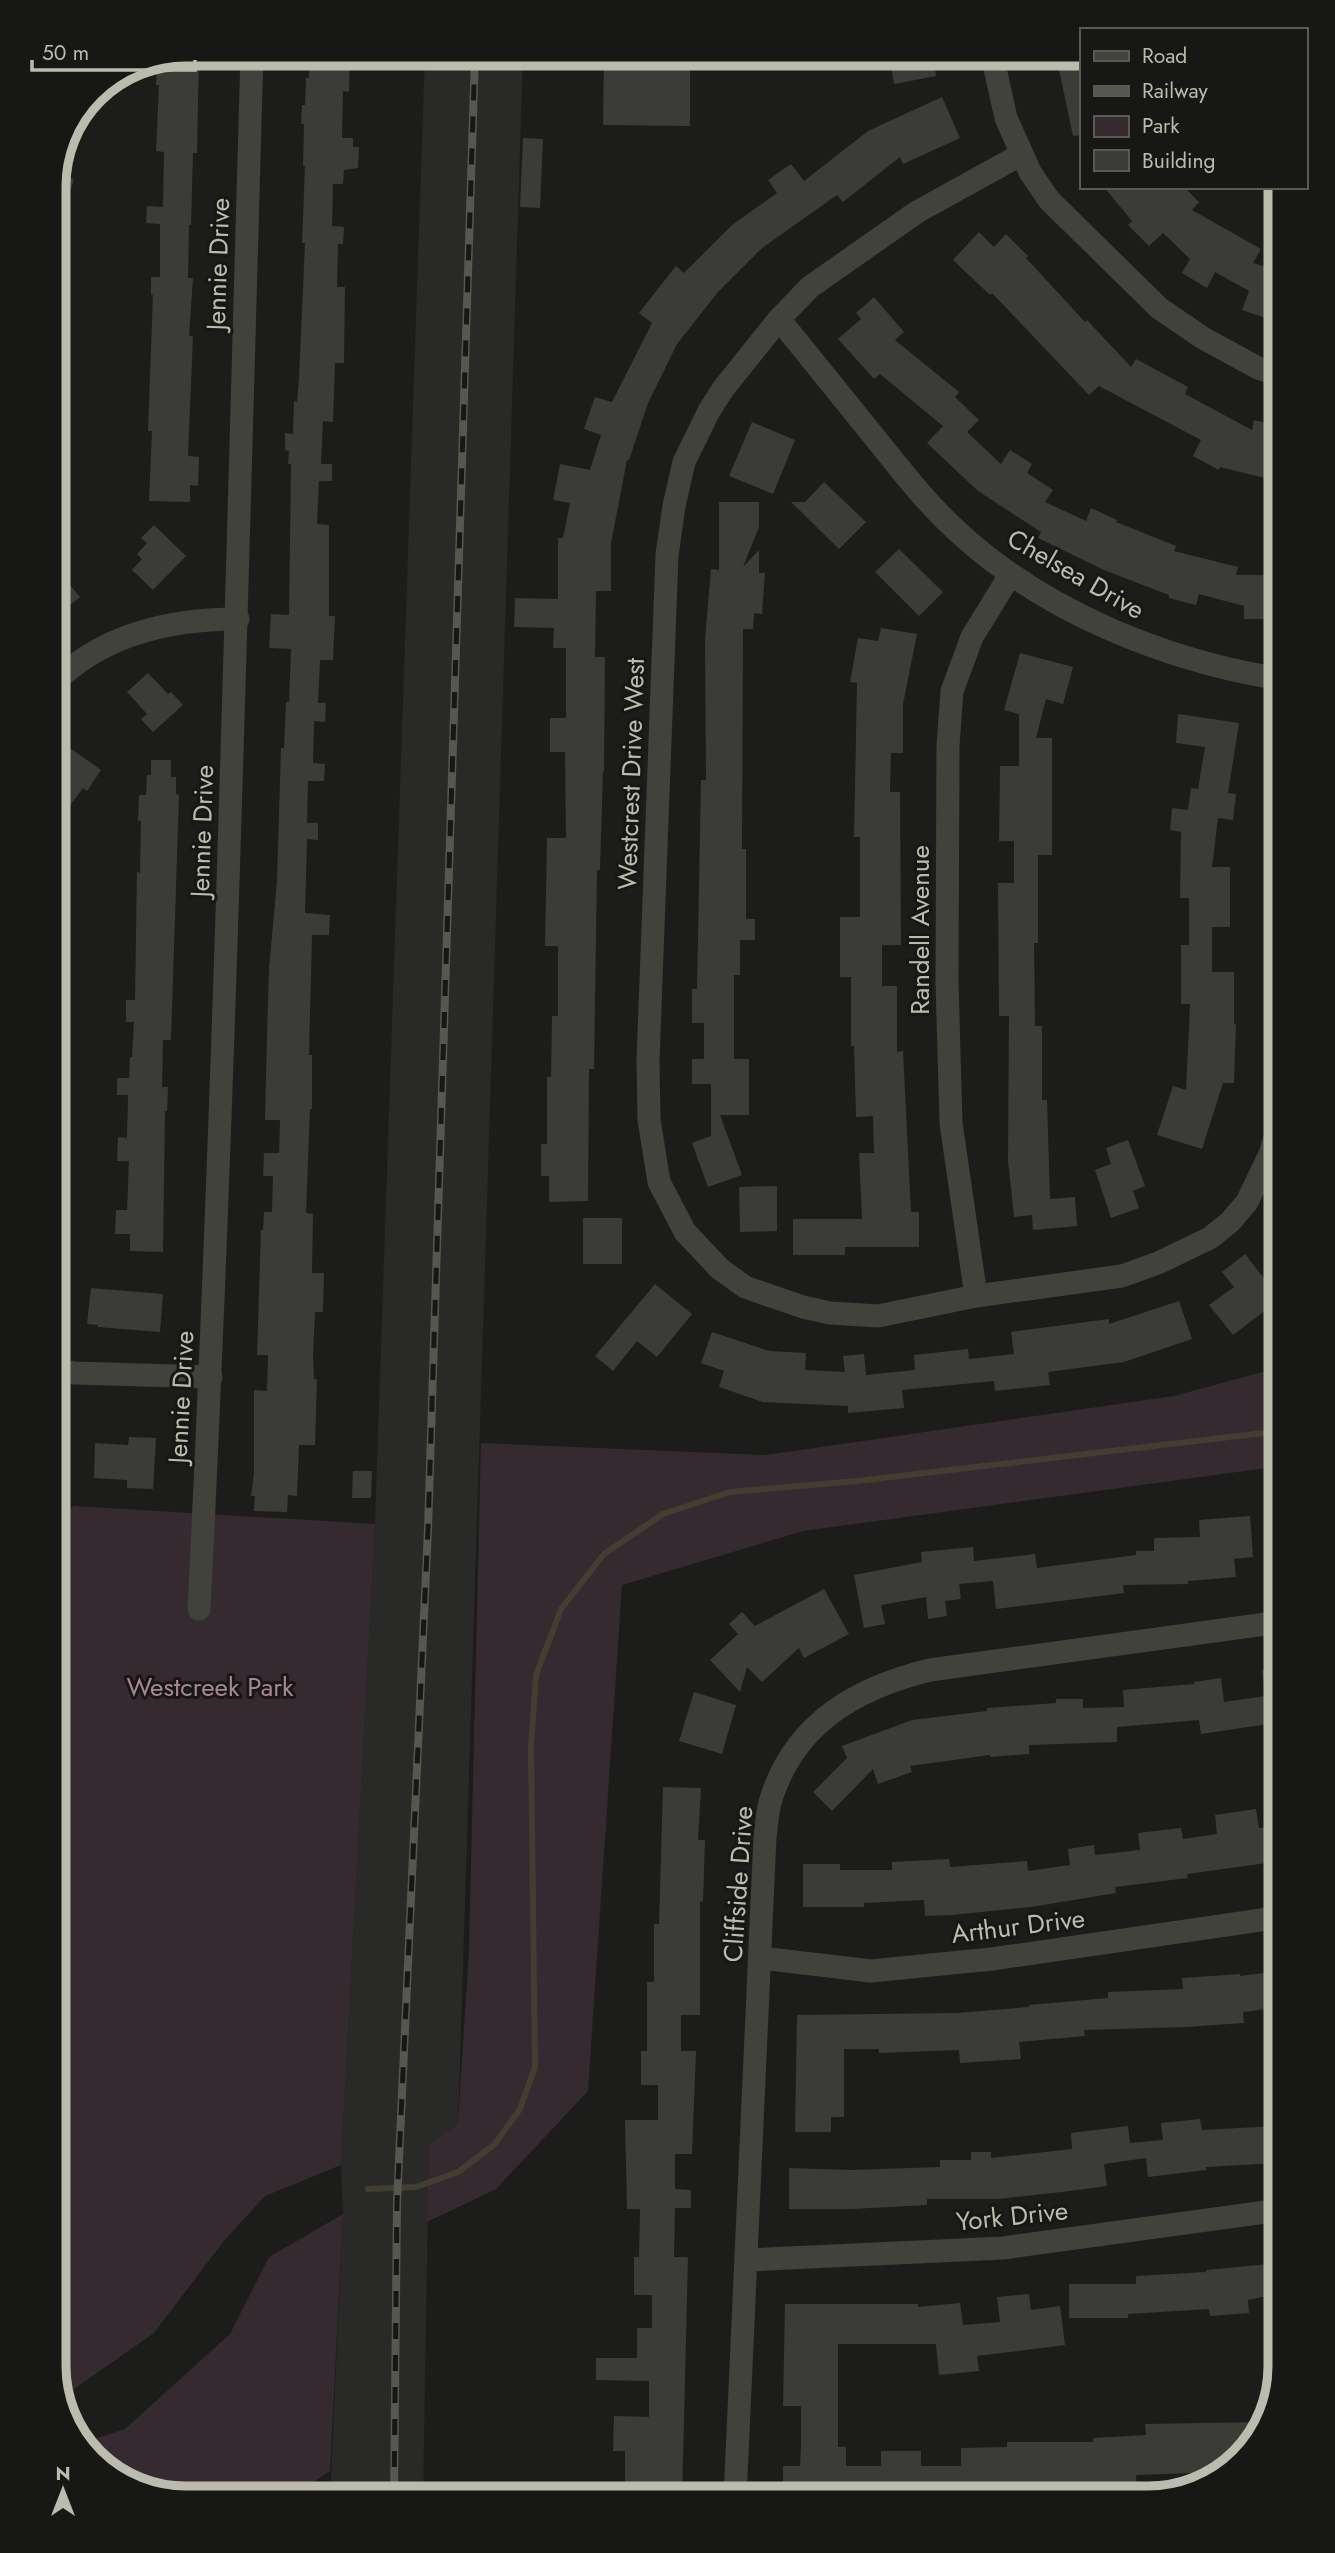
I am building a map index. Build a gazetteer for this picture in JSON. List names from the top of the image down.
{
  "streets": {
    "street": [
      "Jennie Drive",
      "Chelsea Drive",
      "Westcrest Drive West",
      "Randell Avenue",
      "Cliffside Drive",
      "Arthur Drive",
      "York Drive"
    ]
  },
  "crossings": [
    ["Chelsea Drive", "Westcrest Drive West"],
    ["Chelsea Drive", "Randell Avenue"],
    ["Westcrest Drive West", "Randell Avenue"],
    ["Cliffside Drive", "Arthur Drive"],
    ["Cliffside Drive", "York Drive"]
  ],
  "parks": ["Westcreek Park"],
  "legend": [
    "Road",
    "Railway",
    "Park",
    "Building"
  ],
  "scale_bar": "50 m",
  "north": "top"
}
